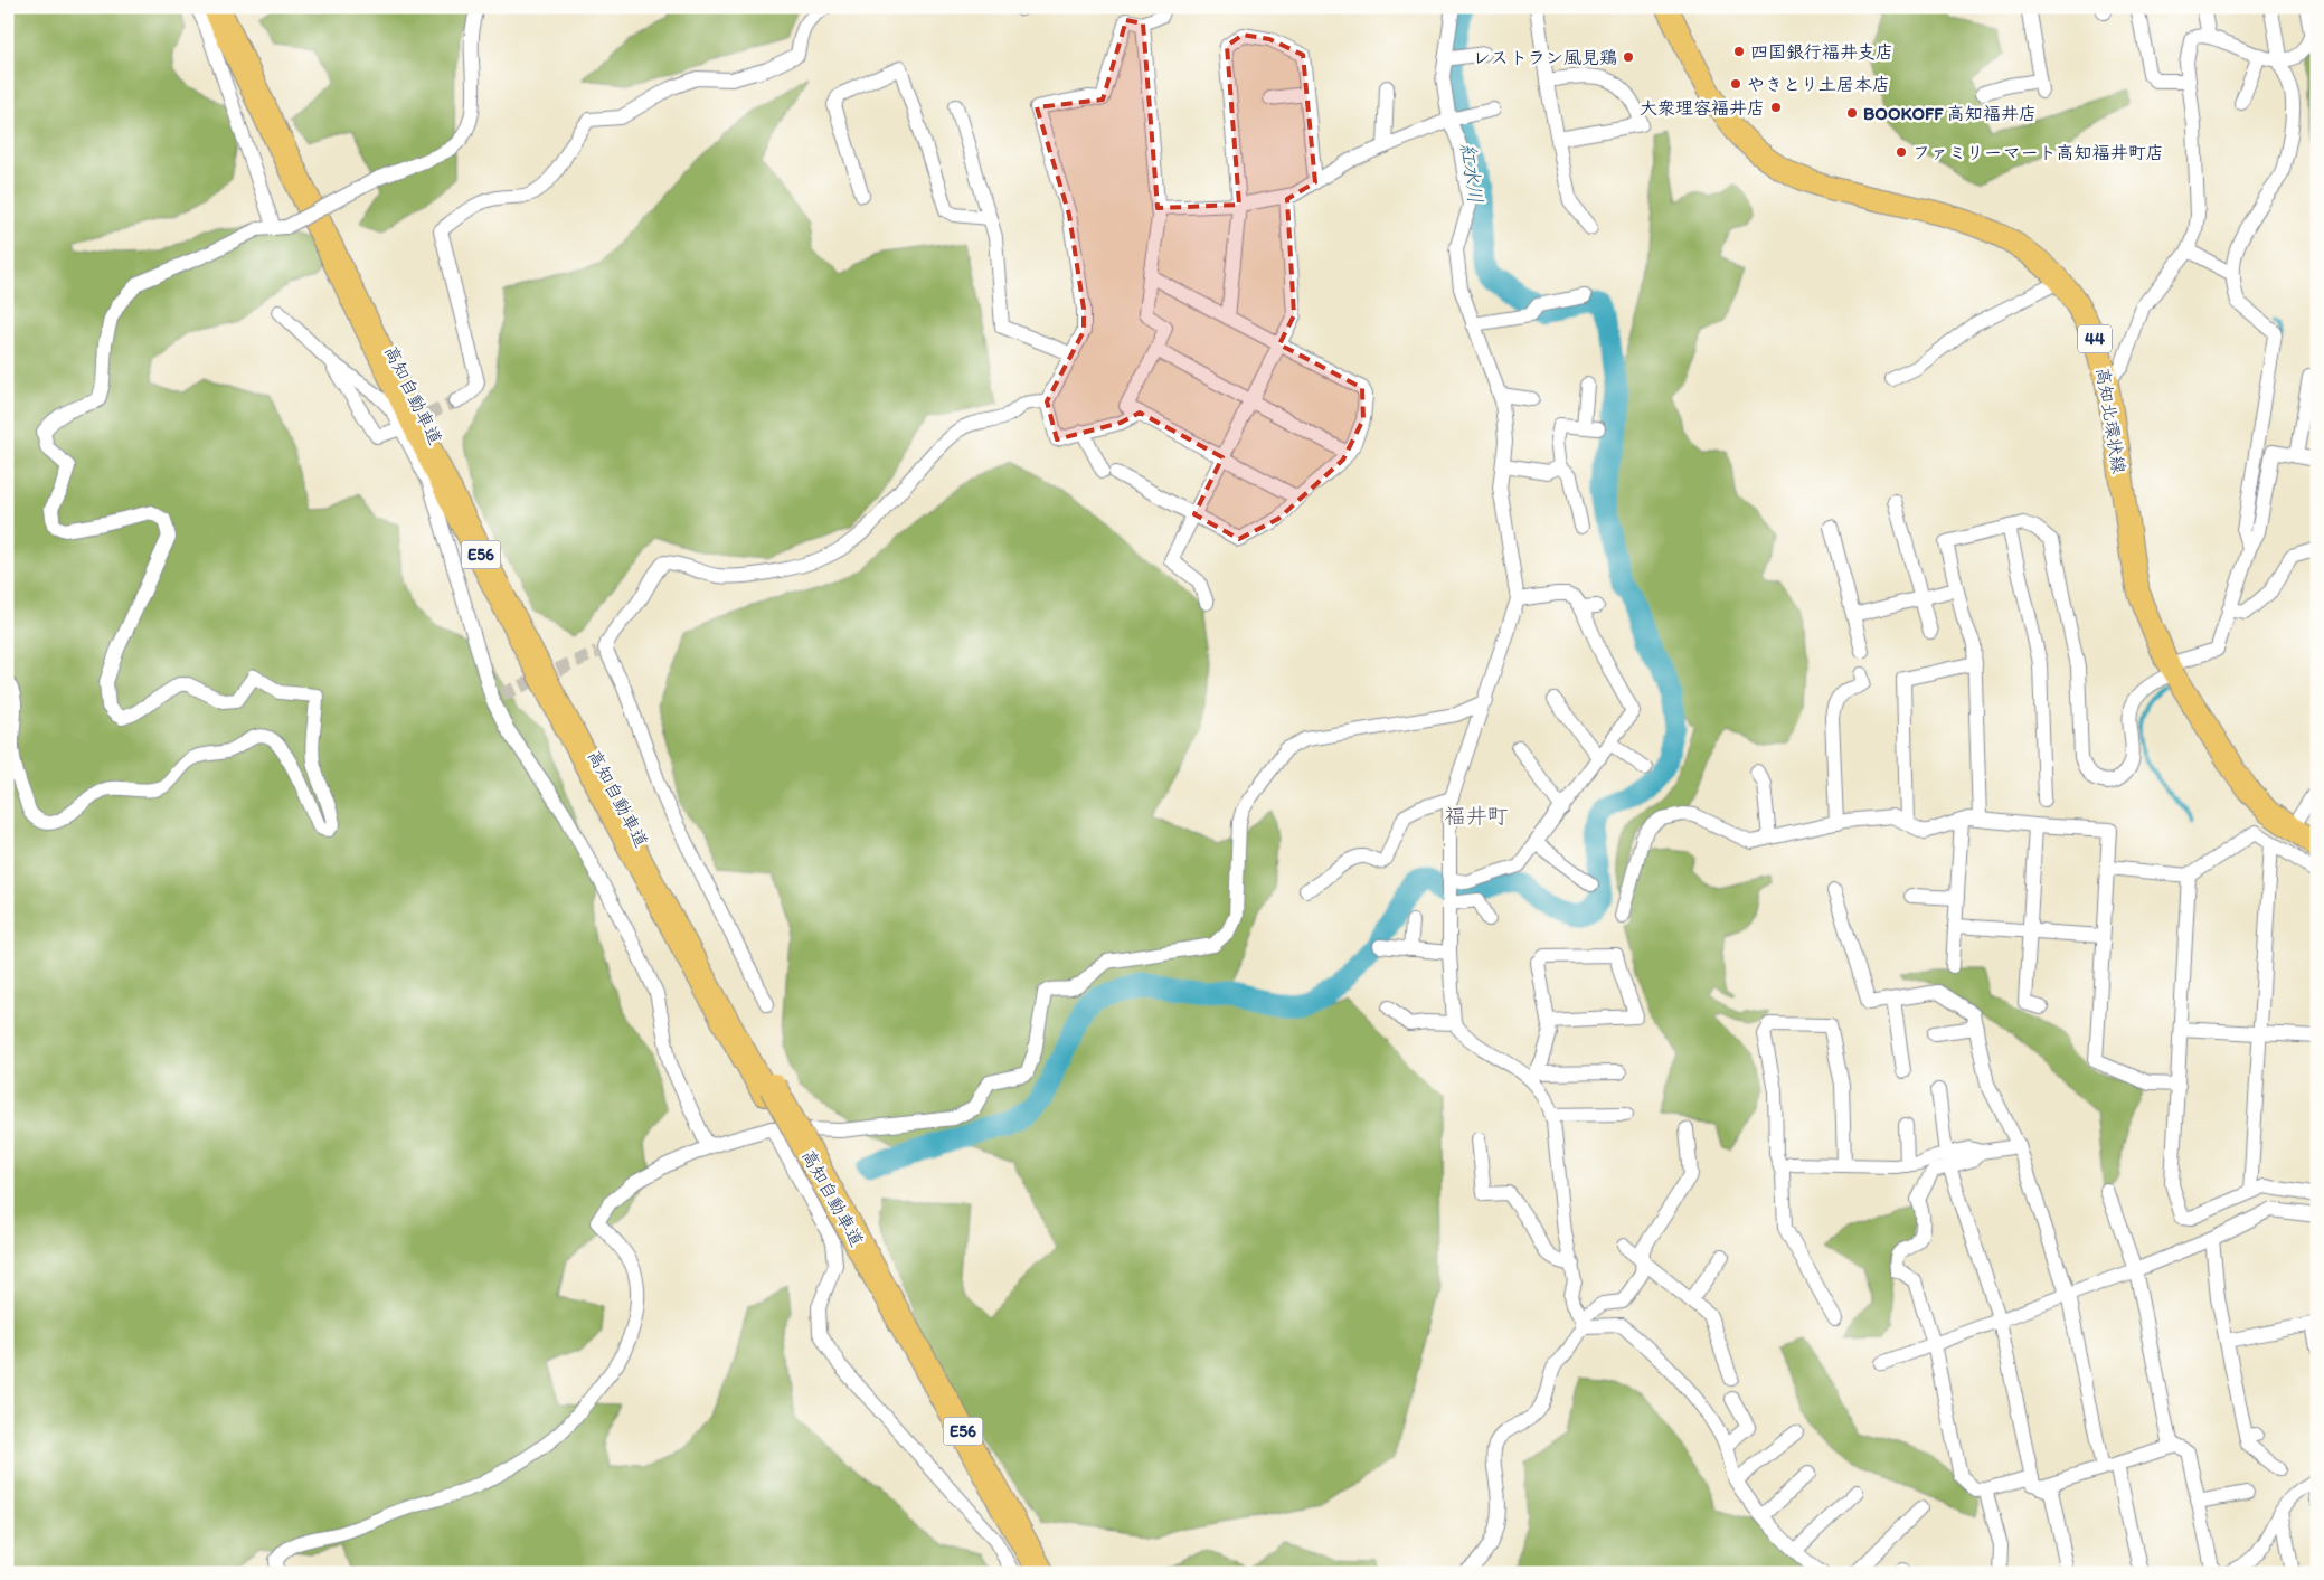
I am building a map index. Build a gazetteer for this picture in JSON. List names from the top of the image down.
{
  "streets": {
    "highway": ["高知自動車道", "E56"],
    "main road": ["44", "高知北環状線"]
  },
  "districts": ["福井町"],
  "water": ["紅水川"],
  "places": [
    "四国銀行福井支店",
    "レストラン風見鶏",
    "やきとり土居本店",
    "大衆理容福井店",
    "BOOKOFF 高知福井店",
    "ファミリーマート高知福井町店"
  ]
}
